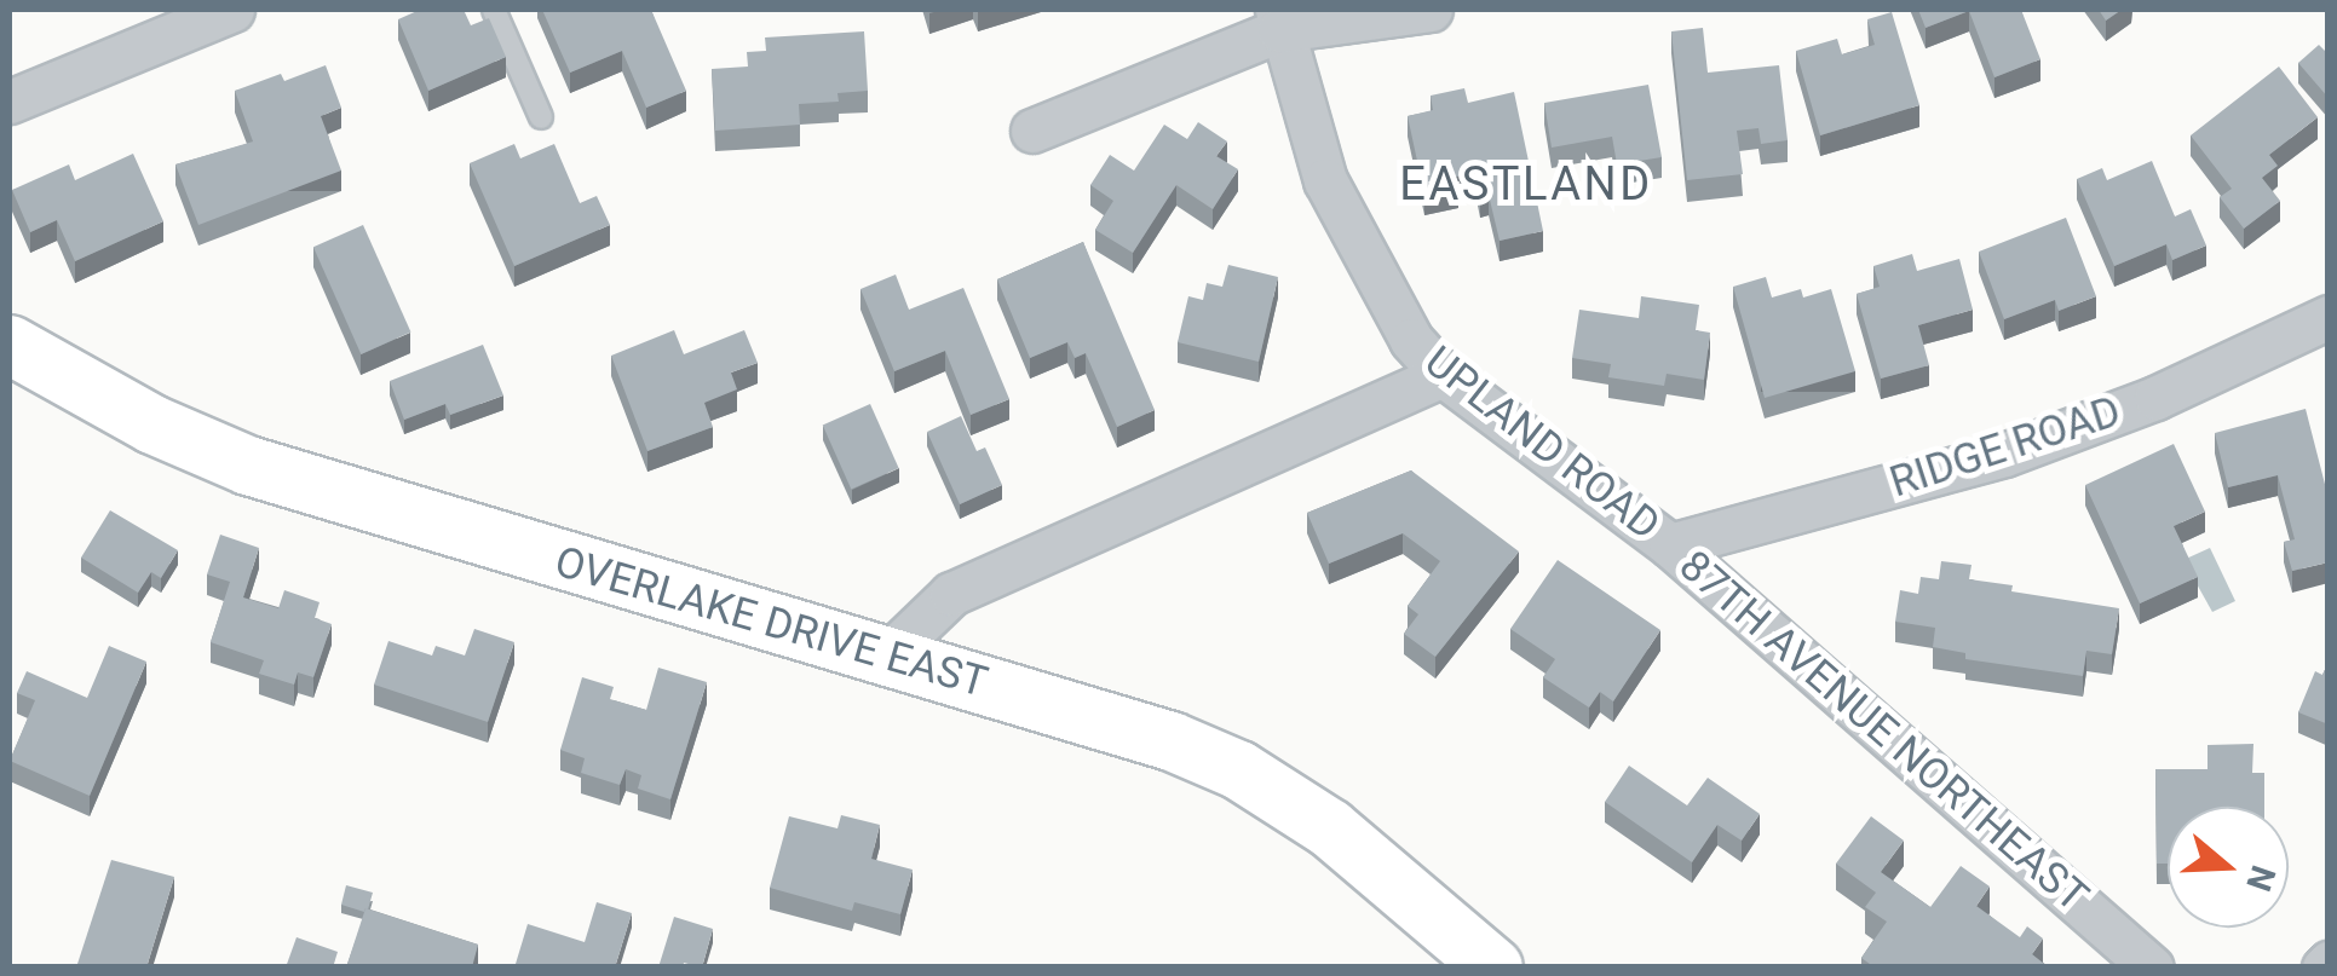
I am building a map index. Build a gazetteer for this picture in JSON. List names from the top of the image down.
{
  "streets": {
    "street": [
      "UPLAND ROAD",
      "RIDGE ROAD",
      "OVERLAKE DRIVE EAST",
      "87TH AVENUE NORTHEAST"
    ]
  },
  "crossings": [
    ["UPLAND ROAD", "RIDGE ROAD"],
    ["UPLAND ROAD", "87TH AVENUE NORTHEAST"],
    ["RIDGE ROAD", "87TH AVENUE NORTHEAST"]
  ],
  "districts": ["EASTLAND"],
  "north": "right"
}
